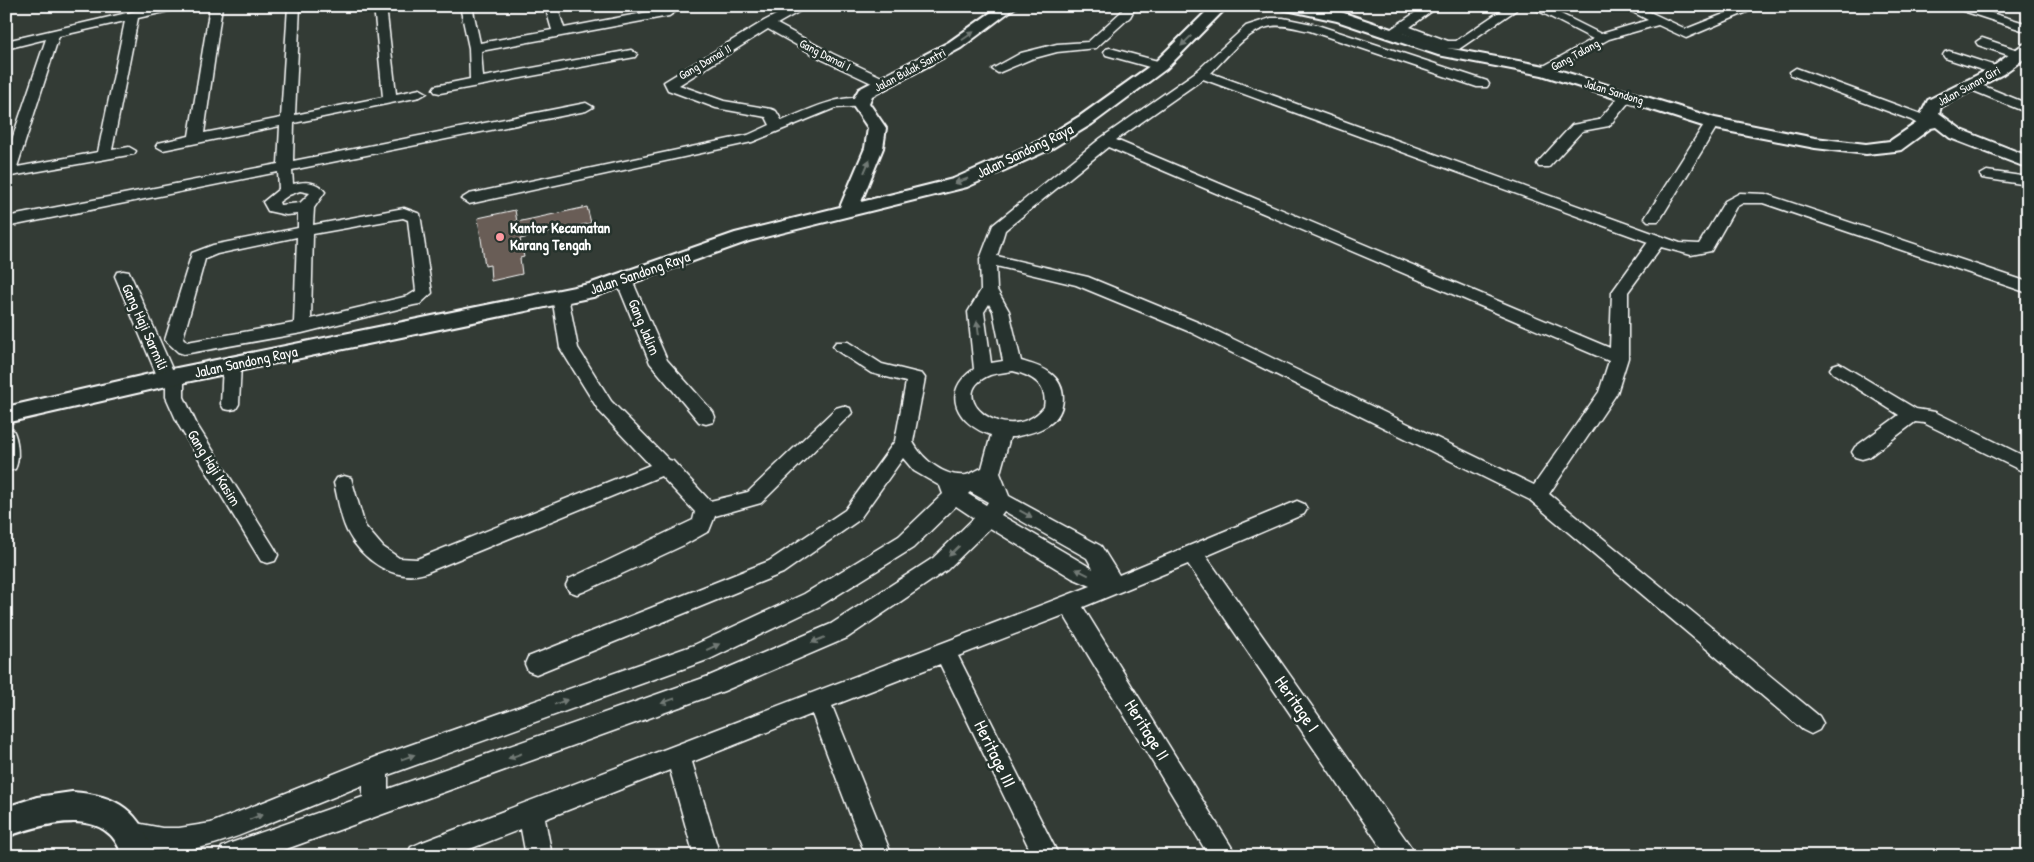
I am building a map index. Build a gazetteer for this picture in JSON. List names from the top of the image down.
{
  "streets": {
    "street": [
      "Gang Damai I",
      "Gang Talang",
      "Gang Damai II",
      "Jalan Bulak Santri",
      "Jalan Sunan Giri",
      "Jalan Sandong",
      "Jalan Sandong Raya",
      "Gang Haji Sarmili",
      "Gang Jalim",
      "Gang Haji Kasim",
      "Heritage I",
      "Heritage II",
      "Heritage III"
    ]
  },
  "crossings": [
    ["Gang Damai I", "Gang Damai II"],
    ["Gang Damai I", "Jalan Bulak Santri"],
    ["Gang Talang", "Jalan Sandong"],
    ["Jalan Bulak Santri", "Jalan Sandong Raya"],
    ["Jalan Sunan Giri", "Jalan Sandong"],
    ["Jalan Sandong Raya", "Gang Haji Sarmili"],
    ["Jalan Sandong Raya", "Gang Jalim"],
    ["Jalan Sandong Raya", "Gang Haji Kasim"],
    ["Gang Haji Sarmili", "Gang Haji Kasim"]
  ],
  "places": ["Kantor Kecamatan Karang Tengah"]
}
